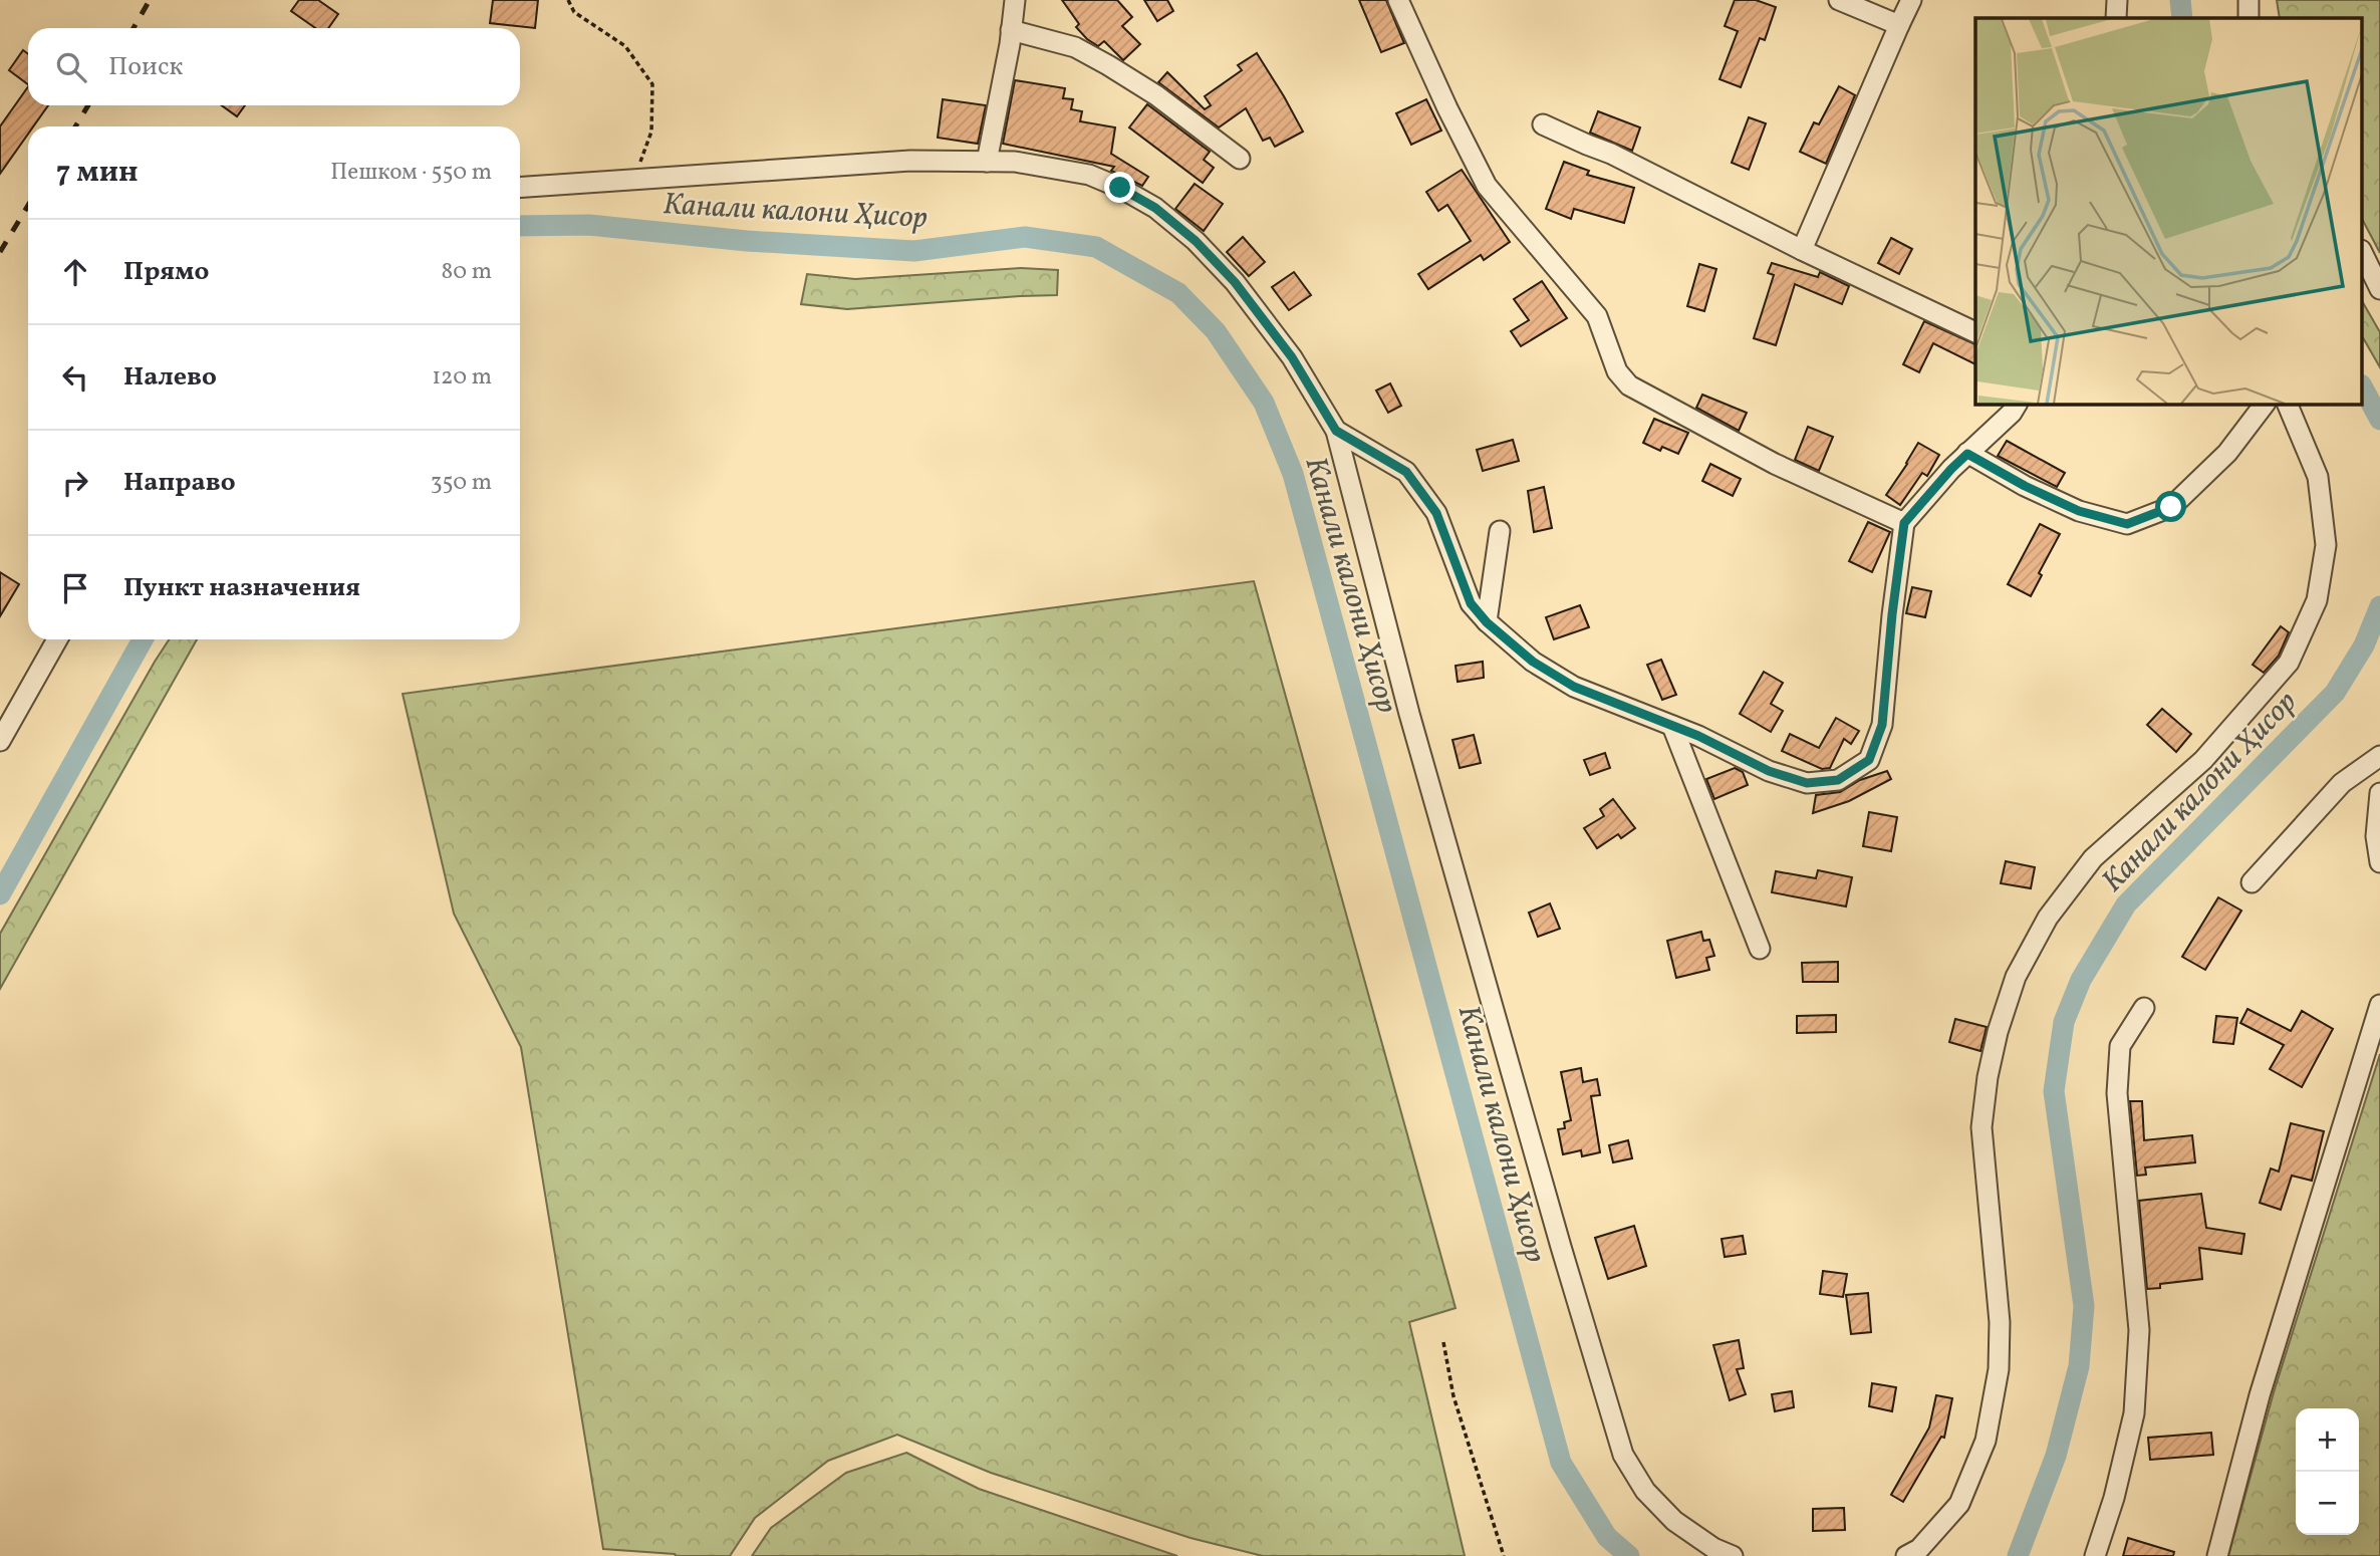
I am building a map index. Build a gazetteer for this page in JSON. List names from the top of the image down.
{
  "water": ["Канали калони Ҳисор"],
  "page": {
    "search": "Поиск",
    "heading": ["7 мин", "Пешком · 550 m"],
    "list": [
      ["Прямо", "80 m"],
      ["Налево", "120 m"],
      ["Направо", "350 m"],
      "Пункт назначения"
    ],
    "map_buttons": ["+", "−"]
  }
}
